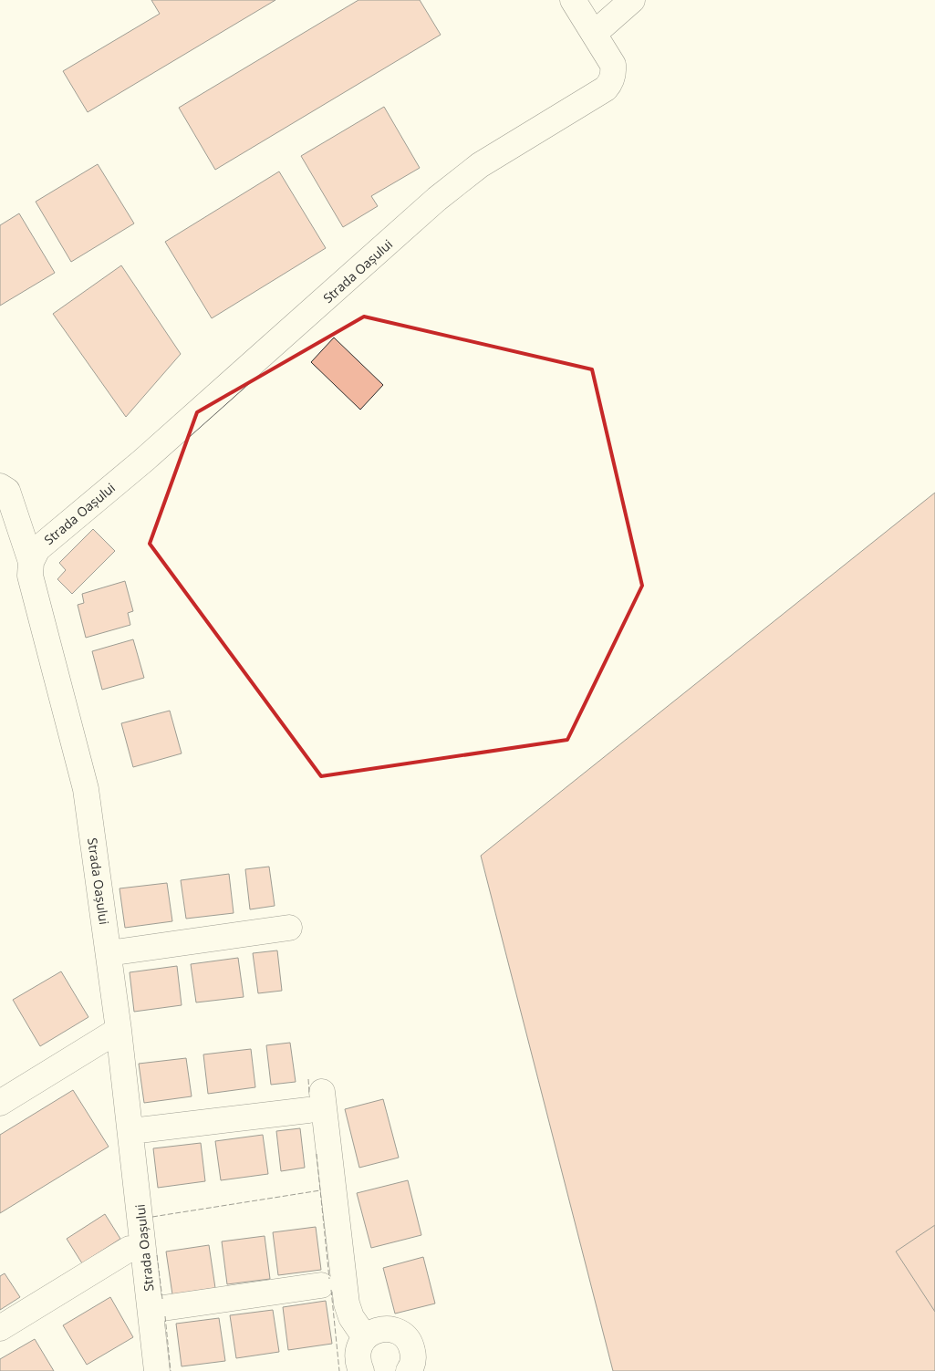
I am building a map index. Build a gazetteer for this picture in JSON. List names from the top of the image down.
{
  "streets": {
    "street": ["Strada Oașului"]
  }
}
